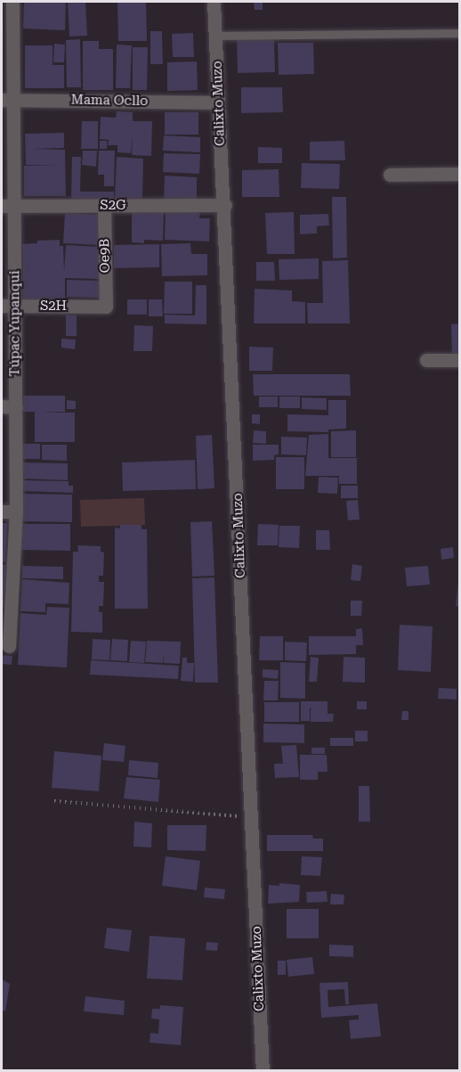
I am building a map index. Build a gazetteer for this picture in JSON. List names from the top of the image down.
{
  "streets": {
    "street": [
      "Mama Ocllo",
      "Calixto Muzo",
      "S2G",
      "Oe9B",
      "S2H",
      "Túpac Yupanqui"
    ]
  },
  "crossings": [
    ["Mama Ocllo", "Calixto Muzo"],
    ["Mama Ocllo", "Túpac Yupanqui"],
    ["Calixto Muzo", "S2G"],
    ["S2G", "Oe9B"],
    ["S2G", "Túpac Yupanqui"],
    ["Oe9B", "S2H"],
    ["S2H", "Túpac Yupanqui"]
  ]
}
